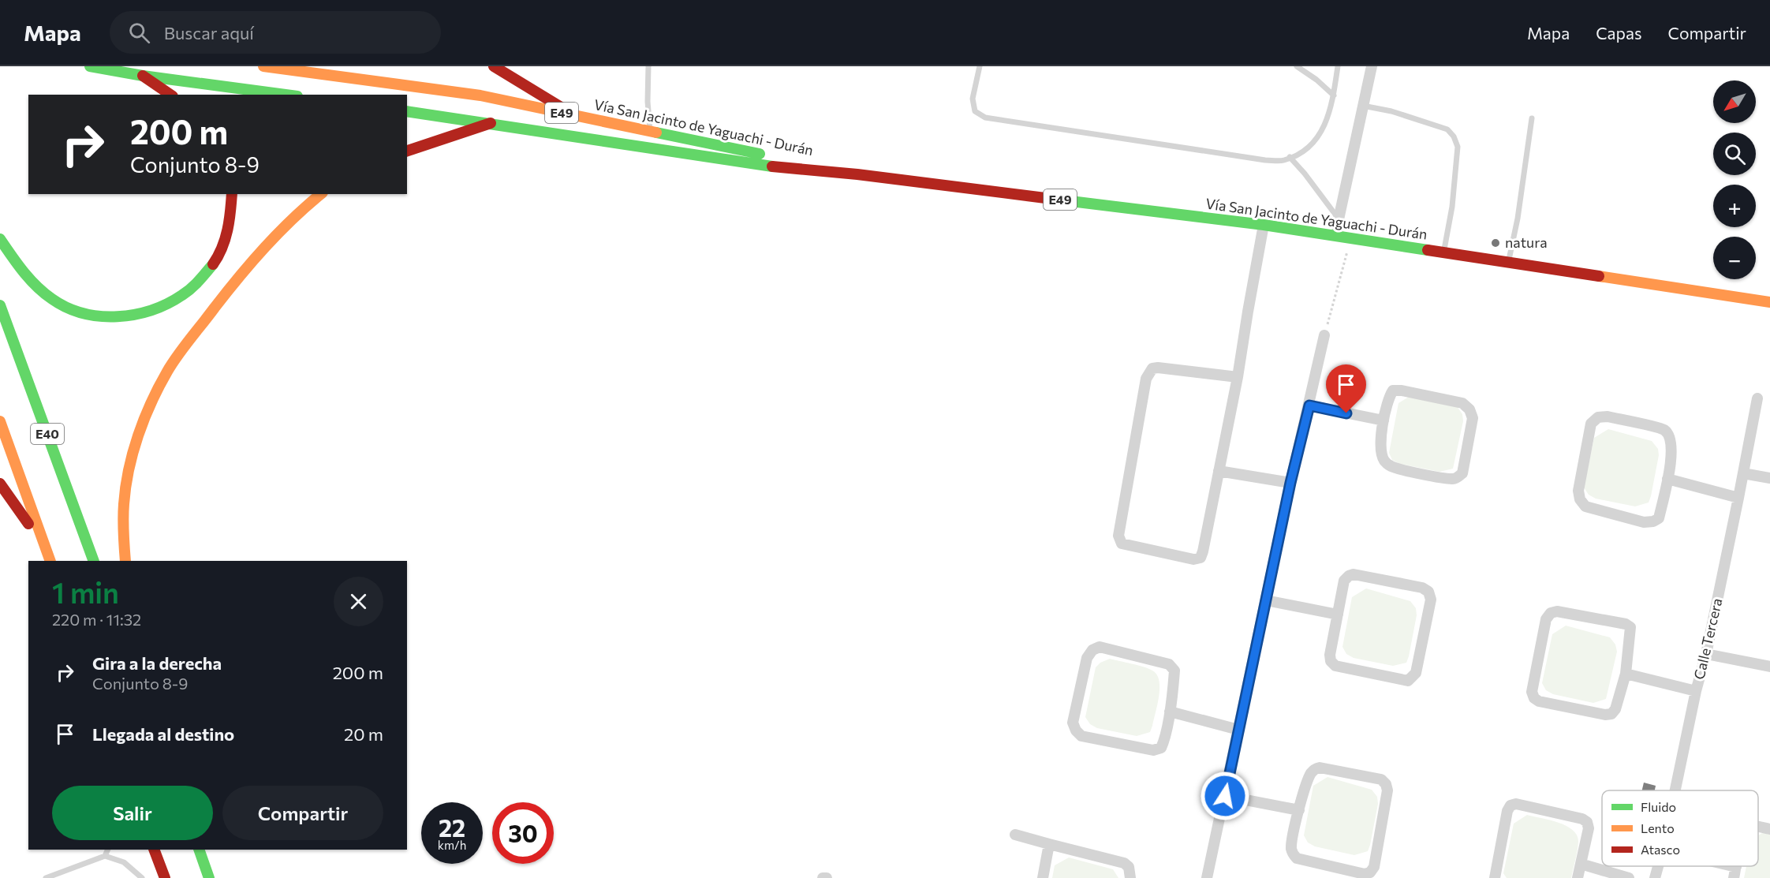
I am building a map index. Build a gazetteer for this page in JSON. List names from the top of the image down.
{
  "streets": {
    "main road": ["E49", "Vía San Jacinto de Yaguachi - Durán", "E40"],
    "street": ["Calle Tercera"]
  },
  "places": ["natura"],
  "legend": ["Fluido", "Lento", "Atasco"],
  "north": "bottom left",
  "page": {
    "header": "Mapa",
    "search": "Buscar aquí",
    "nav": ["Mapa", "Capas", "Compartir"],
    "map_buttons": ["+", "−"],
    "turn": ["200 m", "Conjunto 8-9"],
    "heading": ["1 min", "220 m · 11:32"],
    "list": [
      {
        "name": "Gira a la derecha",
        "note": "Conjunto 8-9",
        "value": "200 m"
      },
      {
        "name": "Llegada al destino",
        "value": "20 m"
      }
    ],
    "buttons": ["Salir", "Compartir"],
    "speed": "22 km/h",
    "limit": "30"
  }
}
